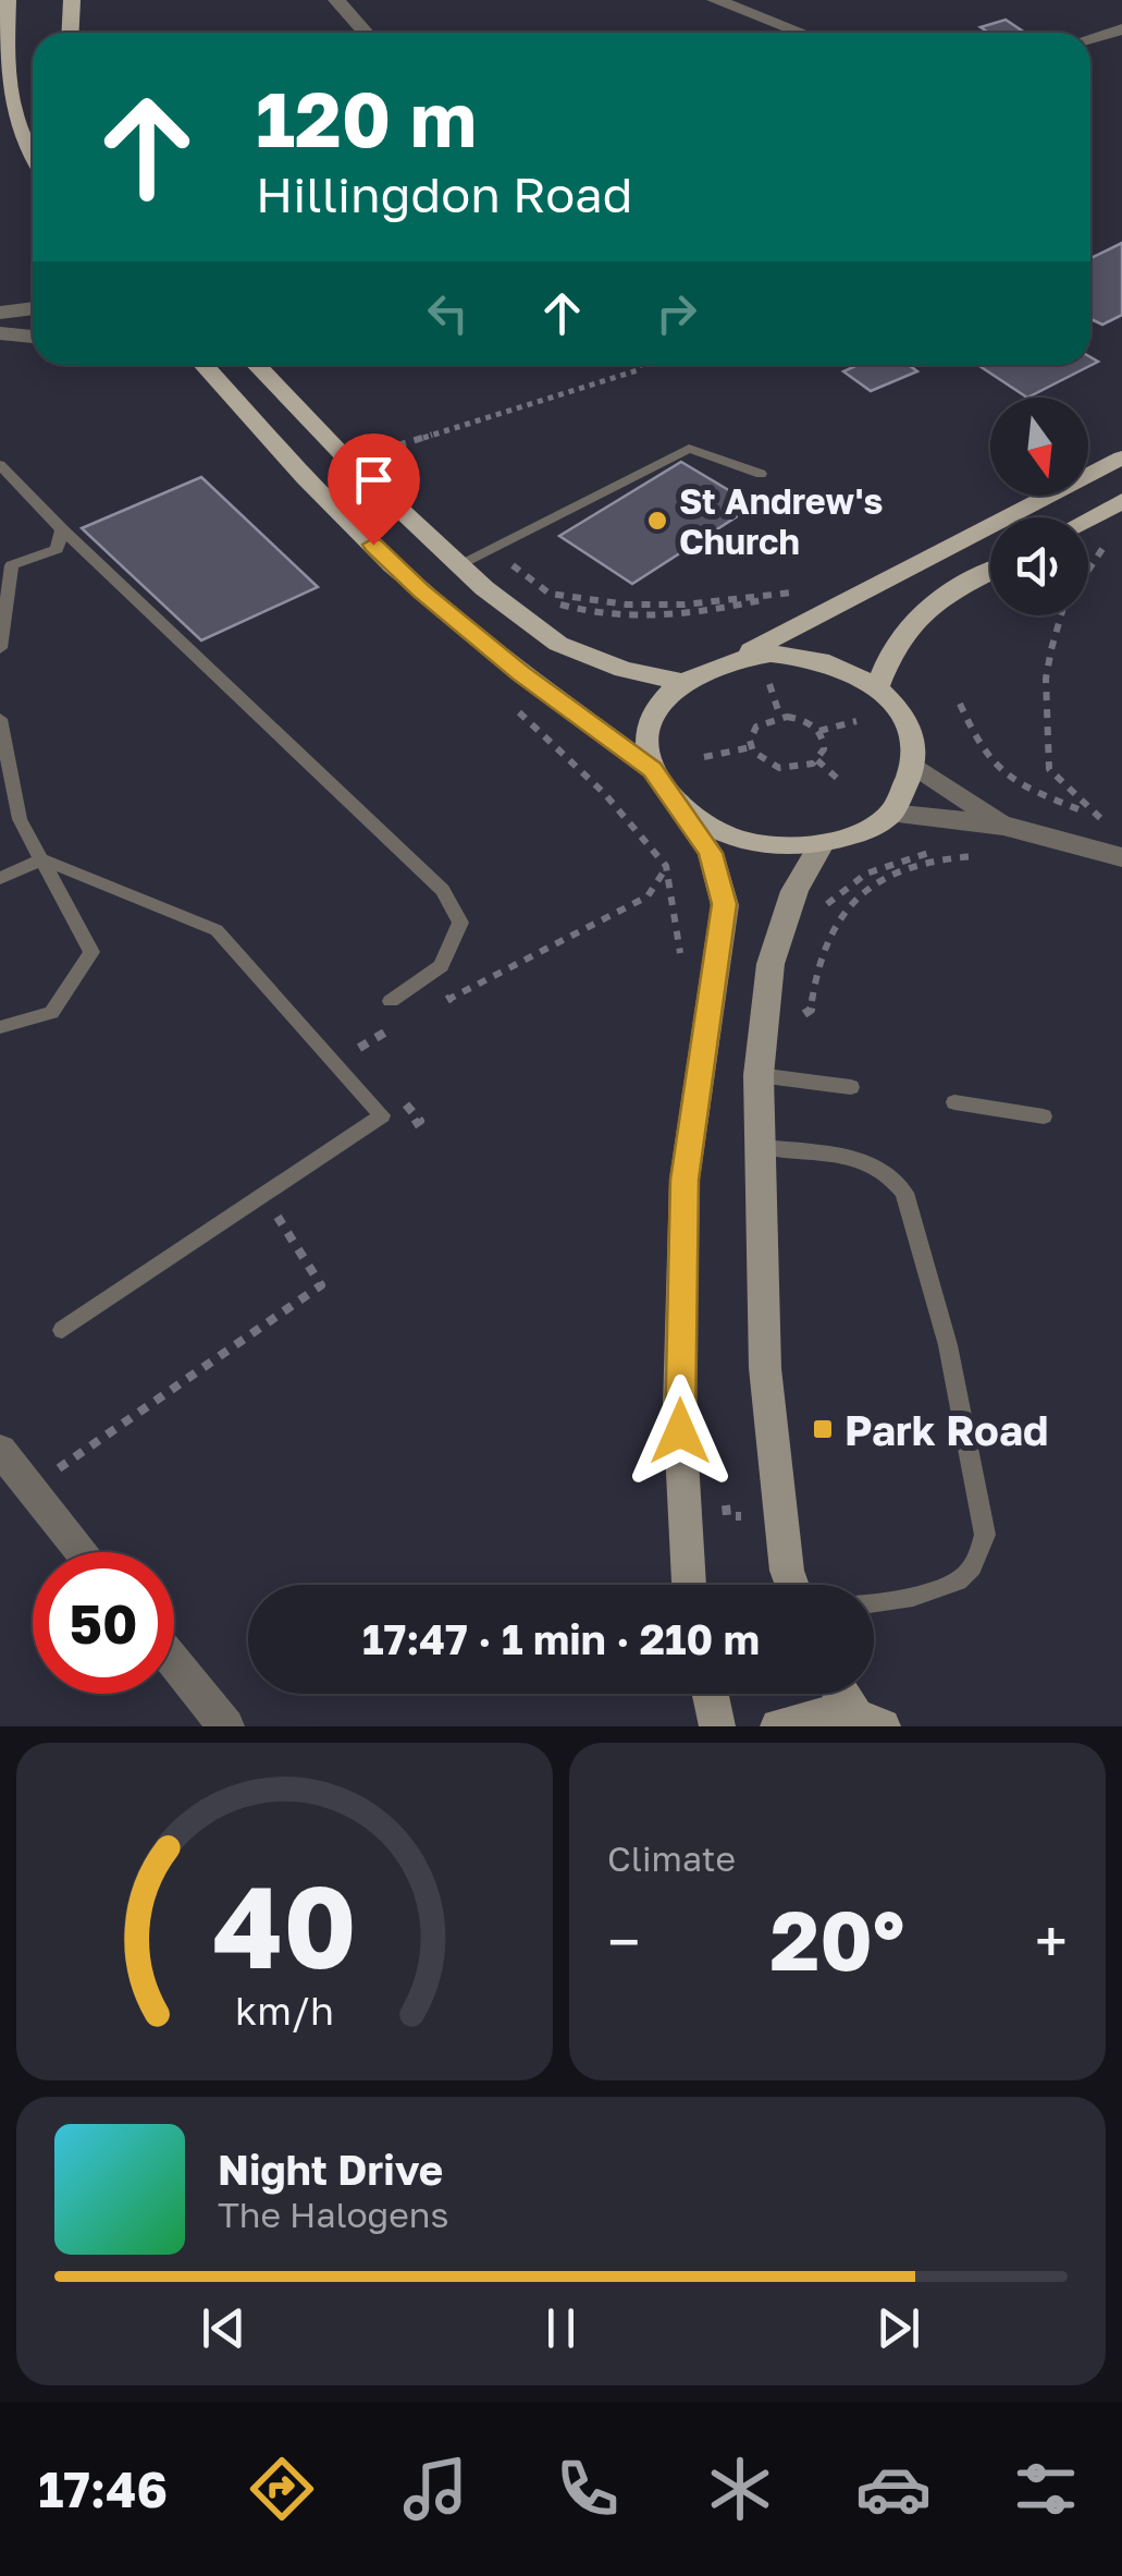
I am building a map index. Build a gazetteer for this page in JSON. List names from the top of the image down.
{
  "places": {
    "other": ["St Andrew's Church"],
    "transit": ["Park Road"]
  },
  "north": "bottom",
  "page": {
    "turn": ["120 m", "Hillingdon Road"],
    "limit": "50",
    "trip": "17:47 · 1 min · 210 m",
    "tile": "Climate",
    "heat": ["−", "20°", "+"],
    "song": ["Night Drive", "The Halogens"],
    "tabs": "17:46",
    "gauge": ["40", "km/h"]
  }
}
